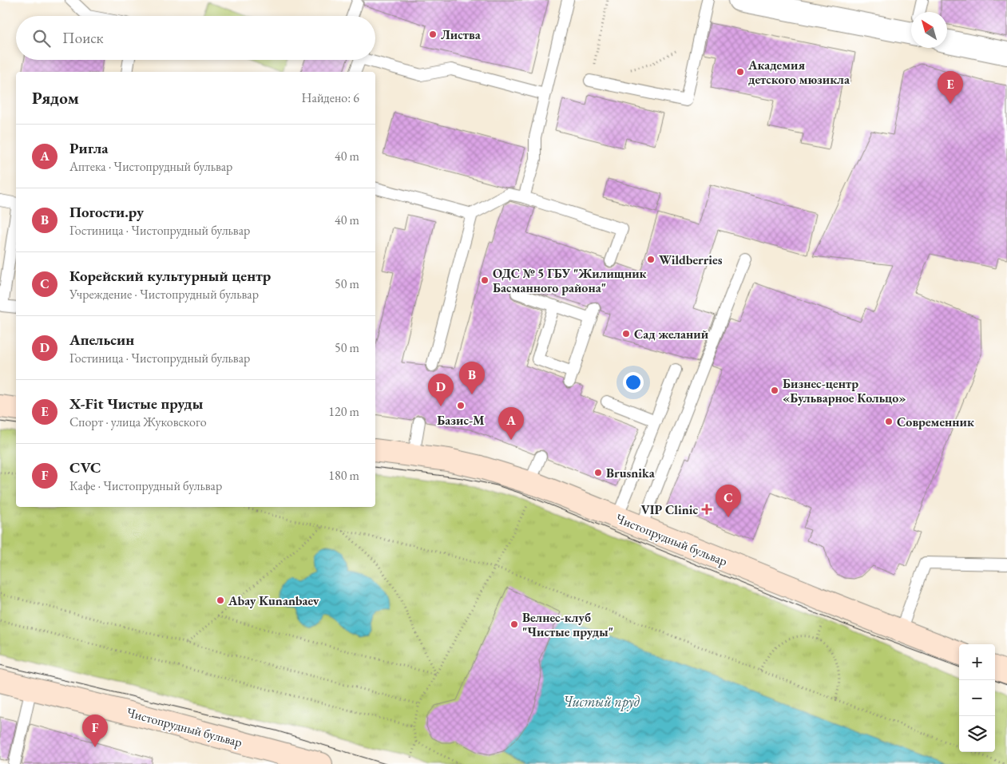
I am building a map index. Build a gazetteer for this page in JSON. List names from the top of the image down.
{
  "streets": {
    "main road": ["Чистопрудный бульвар"]
  },
  "water": ["Чистый пруд"],
  "places": {
    "other": [
      "Листва",
      "Академия детского мюзикла",
      "Wildberries",
      "ОДС № 5 ГБУ \"Жилищник Басманного района\"",
      "Сад желаний",
      "Бизнес-центр «Бульварное Кольцо»",
      "Базис-М",
      "Современник",
      "Brusnika",
      "Abay Kunanbaev",
      "Велнес-клуб \"Чистые пруды\""
    ],
    "health": ["VIP Clinic"]
  },
  "north": "top left",
  "page": {
    "search": "Поиск",
    "pins": [
      "E",
      "B",
      "D",
      "A",
      "C",
      "F"
    ],
    "heading": ["Рядом", "Найдено: 6"],
    "list": [
      {
        "mark": "A",
        "name": "Ригла",
        "note": "Аптека · Чистопрудный бульвар",
        "value": "40 m"
      },
      {
        "mark": "B",
        "name": "Погости.ру",
        "note": "Гостиница · Чистопрудный бульвар",
        "value": "40 m"
      },
      {
        "mark": "C",
        "name": "Корейский культурный центр",
        "note": "Учреждение · Чистопрудный бульвар",
        "value": "50 m"
      },
      {
        "mark": "D",
        "name": "Апельсин",
        "note": "Гостиница · Чистопрудный бульвар",
        "value": "50 m"
      },
      {
        "mark": "E",
        "name": "X-Fit Чистые пруды",
        "note": "Спорт · улица Жуковского",
        "value": "120 m"
      },
      {
        "mark": "F",
        "name": "CVC",
        "note": "Кафе · Чистопрудный бульвар",
        "value": "180 m"
      }
    ],
    "map_buttons": ["+", "−"]
  }
}
